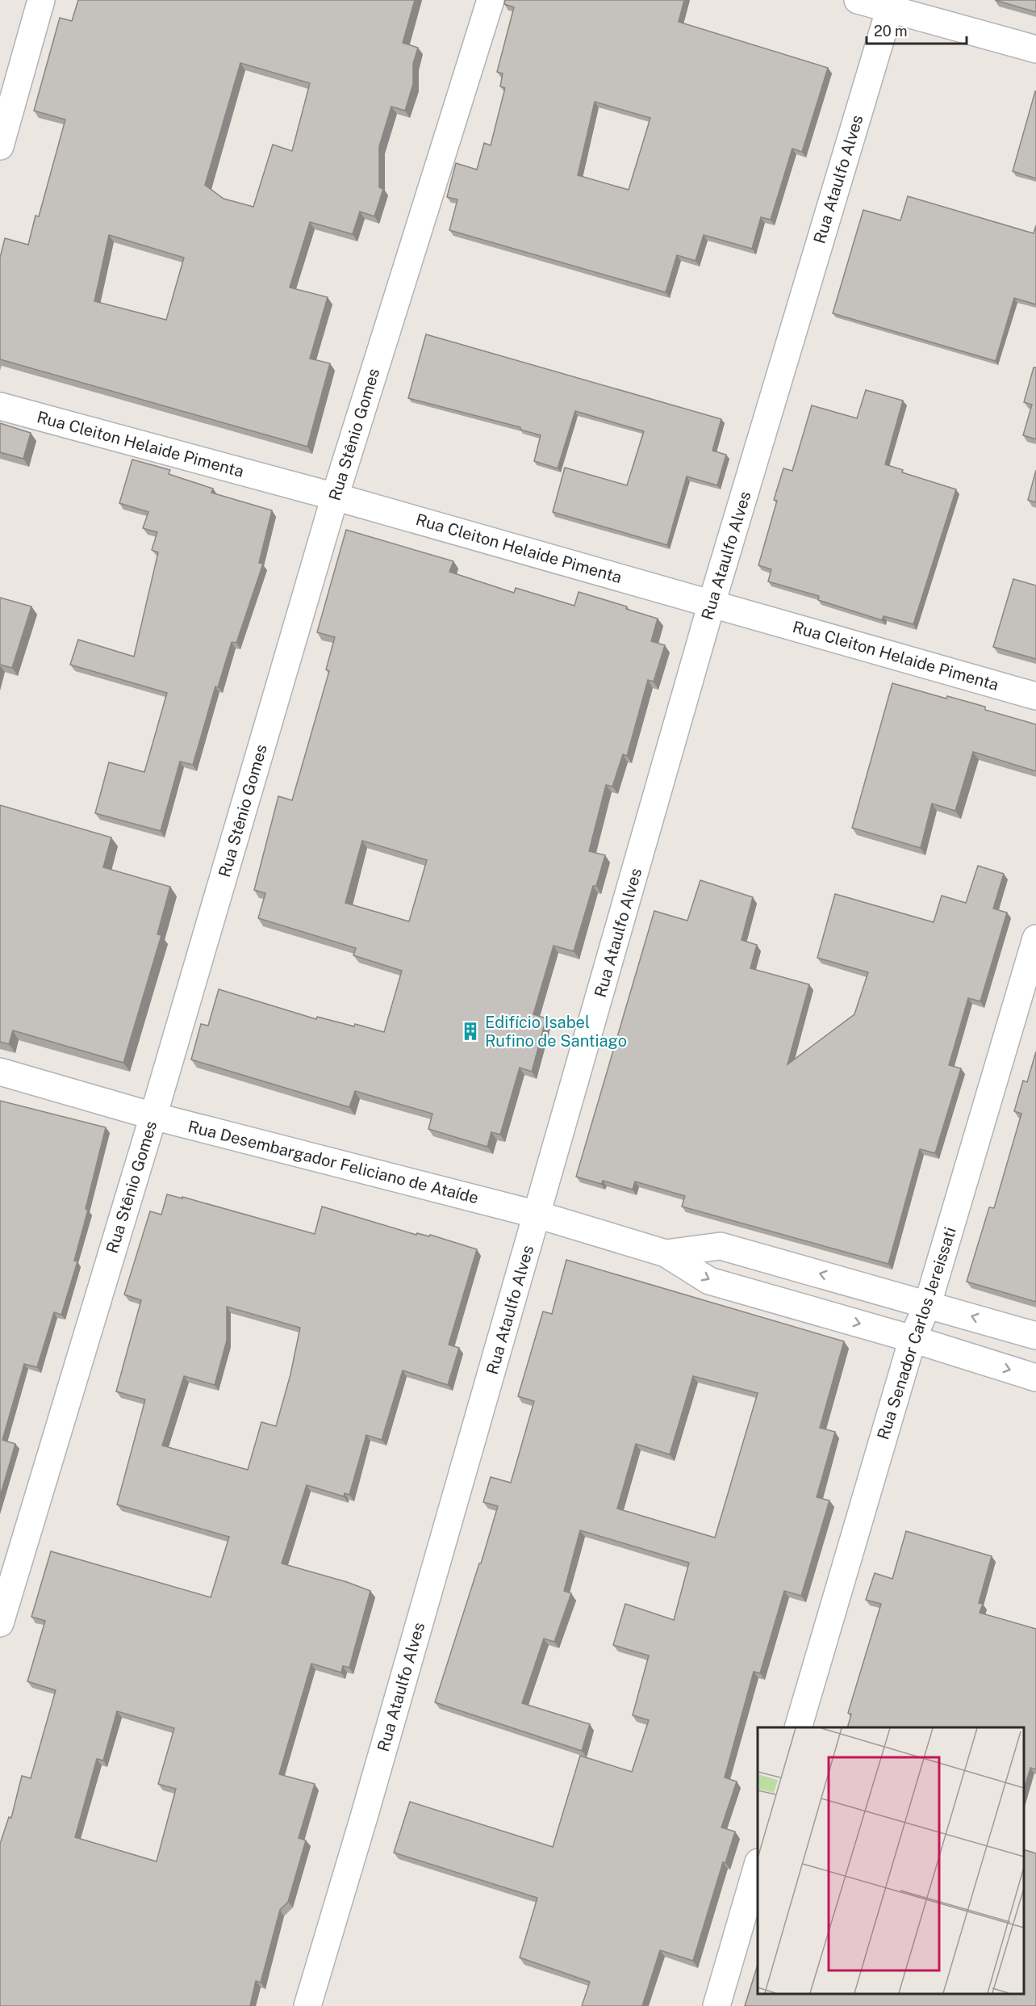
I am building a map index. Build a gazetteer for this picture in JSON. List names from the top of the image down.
{
  "streets": {
    "street": [
      "Rua Ataulfo Alves",
      "Rua Stênio Gomes",
      "Rua Cleiton Helaide Pimenta",
      "Rua Desembargador Feliciano de Ataíde",
      "Rua Senador Carlos Jereissati"
    ]
  },
  "crossings": [
    ["Rua Ataulfo Alves", "Rua Cleiton Helaide Pimenta"],
    ["Rua Ataulfo Alves", "Rua Desembargador Feliciano de Ataíde"],
    ["Rua Stênio Gomes", "Rua Cleiton Helaide Pimenta"],
    ["Rua Stênio Gomes", "Rua Desembargador Feliciano de Ataíde"],
    ["Rua Desembargador Feliciano de Ataíde", "Rua Senador Carlos Jereissati"]
  ],
  "places": {
    "building": ["Edifício Isabel Rufino de Santiago"]
  },
  "scale_bar": "20 m"
}
